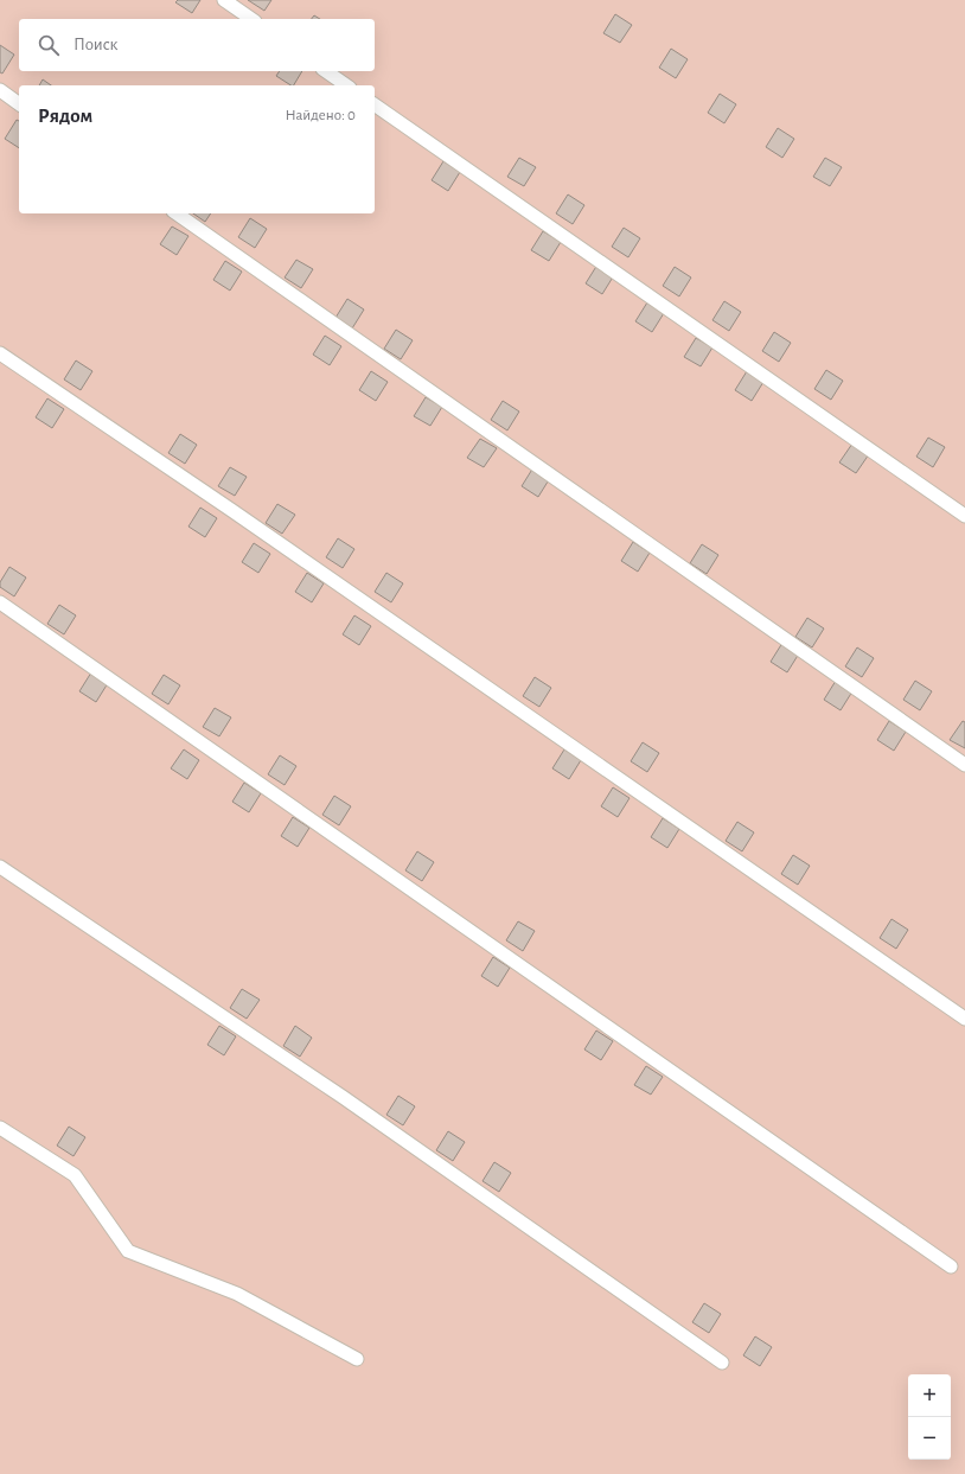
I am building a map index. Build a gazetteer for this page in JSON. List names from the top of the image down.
{
  "page": {
    "search": "Поиск",
    "heading": ["Рядом", "Найдено: 0"],
    "map_buttons": ["+", "−"]
  }
}
